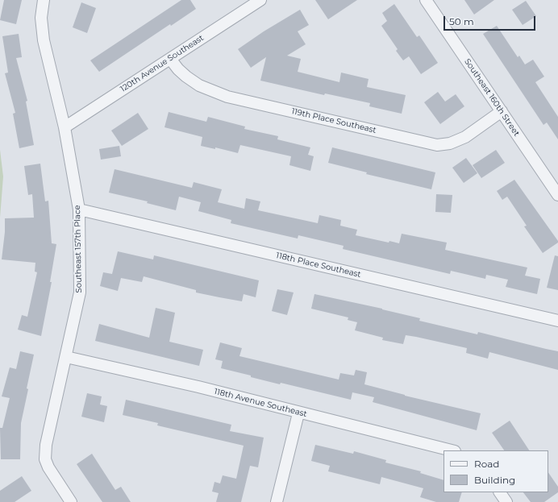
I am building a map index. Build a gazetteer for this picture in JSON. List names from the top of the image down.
{
  "streets": {
    "street": [
      "120th Avenue Southeast",
      "Southeast 160th Street",
      "119th Place Southeast",
      "Southeast 157th Place",
      "118th Place Southeast",
      "118th Avenue Southeast"
    ]
  },
  "crossings": [
    ["120th Avenue Southeast", "119th Place Southeast"],
    ["120th Avenue Southeast", "Southeast 157th Place"],
    ["Southeast 160th Street", "119th Place Southeast"],
    ["Southeast 157th Place", "118th Place Southeast"],
    ["Southeast 157th Place", "118th Avenue Southeast"]
  ],
  "legend": ["Road", "Building"],
  "scale_bar": "50 m"
}
